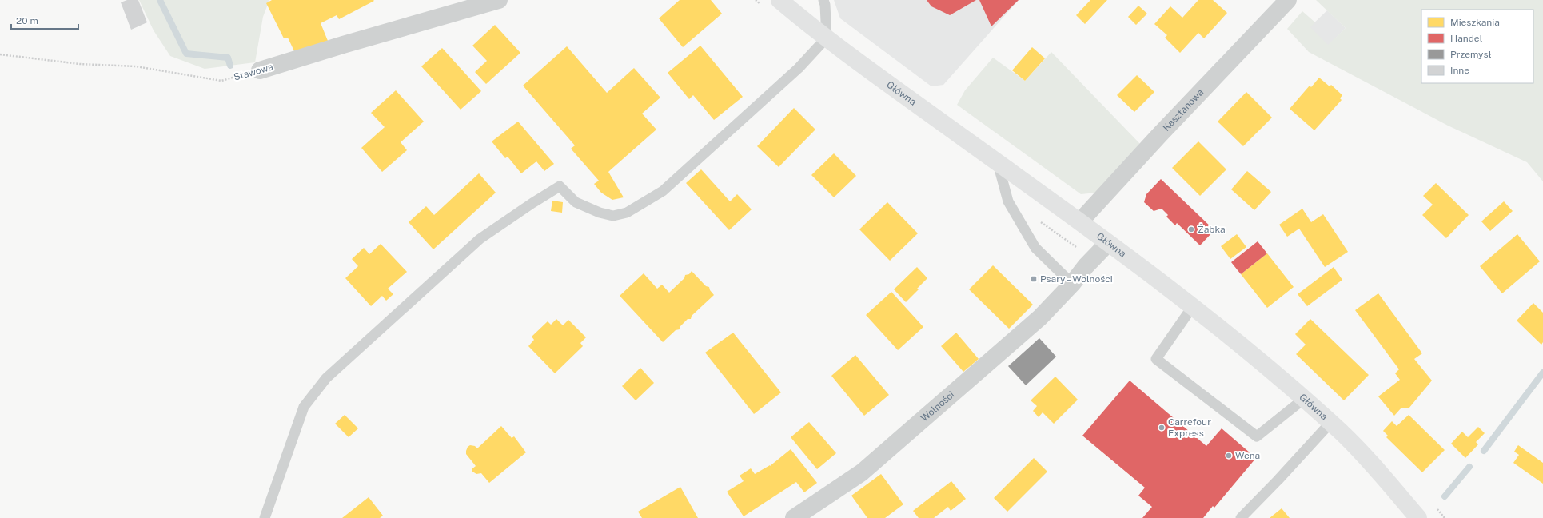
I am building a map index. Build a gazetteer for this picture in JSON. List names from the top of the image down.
{
  "streets": {
    "main road": ["Główna"],
    "street": ["Stawowa", "Kasztanowa", "Wolności"]
  },
  "crossings": [
    ["Główna", "Kasztanowa"],
    ["Główna", "Wolności"]
  ],
  "places": {
    "other": ["Żabka", "Carrefour Express", "Wena"],
    "transit": ["Psary – Wolności"]
  },
  "legend": [
    "Mieszkania",
    "Handel",
    "Przemysł",
    "Inne"
  ],
  "scale_bar": "20 m"
}
